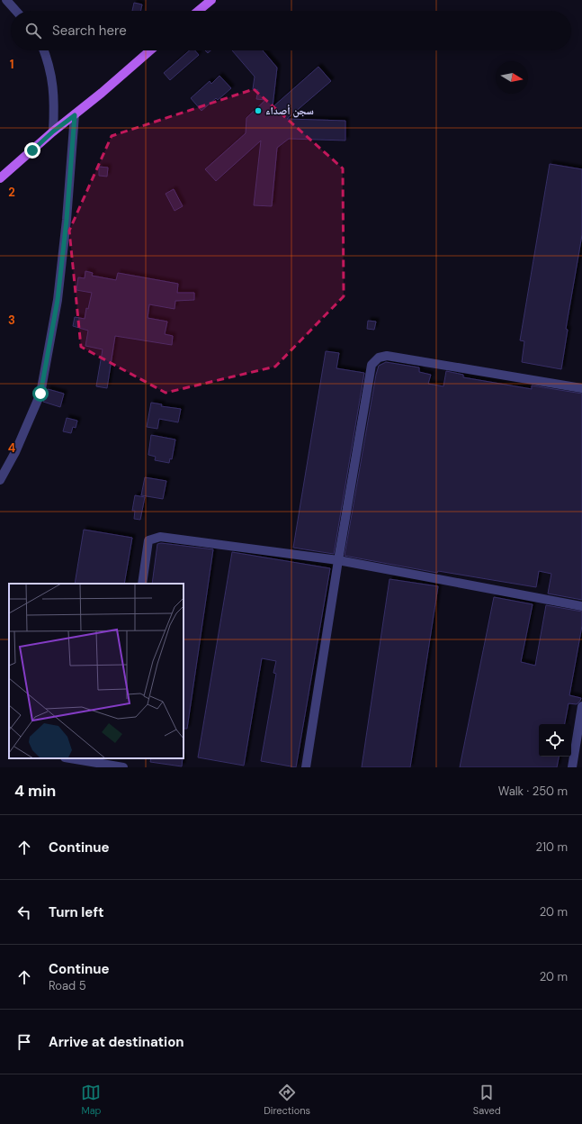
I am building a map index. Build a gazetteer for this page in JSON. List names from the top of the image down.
{
  "places": ["سجن أصداء"],
  "north": "right",
  "page": {
    "search": "Search here",
    "heading": ["4 min", "Walk · 250 m"],
    "list": [
      ["Continue", "210 m"],
      ["Turn left", "20 m"],
      ["Continue", "Road 5", "20 m"],
      "Arrive at destination"
    ],
    "nav": ["Map", "Directions", "Saved"]
  },
  "grid": {
    "rows": [
      "1",
      "2",
      "3",
      "4"
    ]
  }
}
